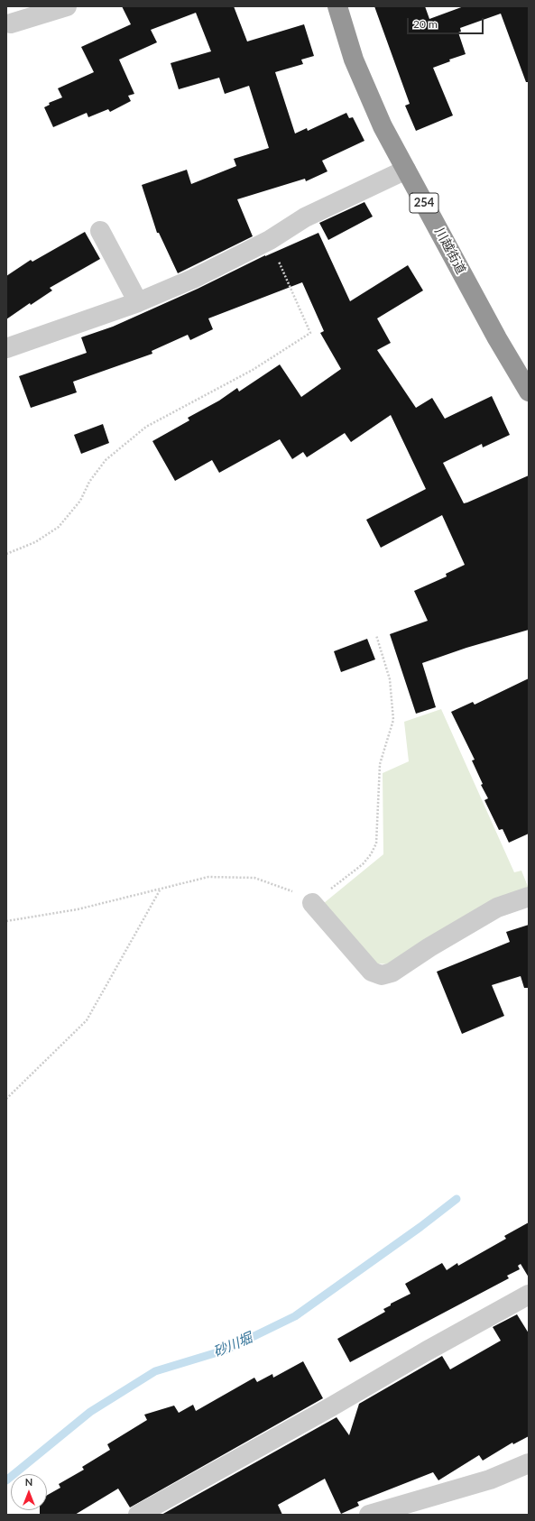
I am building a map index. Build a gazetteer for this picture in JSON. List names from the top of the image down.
{
  "streets": {
    "highway": ["254", "川越街道"]
  },
  "water": ["砂川堀"],
  "scale_bar": "20 m",
  "north": "top"
}
